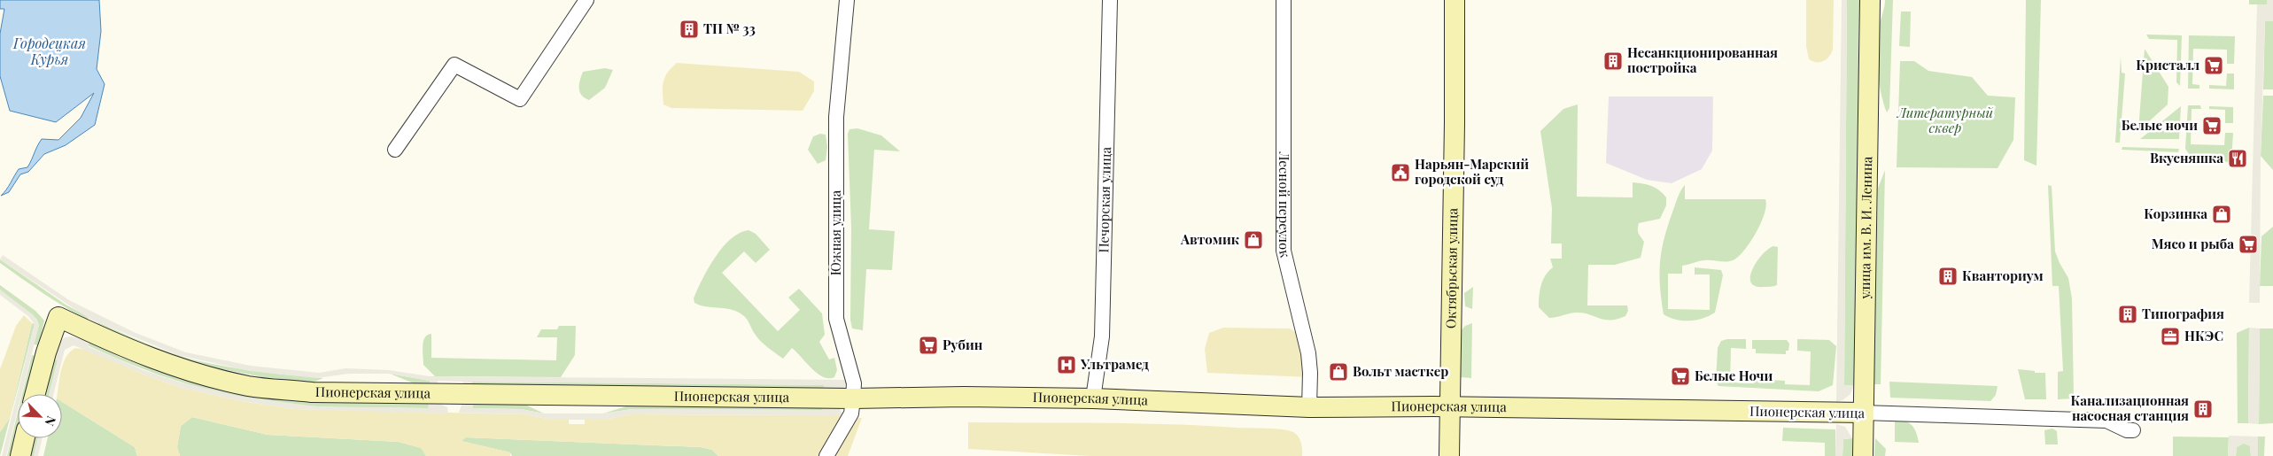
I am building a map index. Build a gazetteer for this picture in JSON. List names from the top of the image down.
{
  "streets": {
    "street": [
      "Печорская улица",
      "Лесной переулок",
      "улица им. В. И. Ленина",
      "Южная улица",
      "Октябрьская улица",
      "Пионерская улица"
    ]
  },
  "crossings": [
    ["Печорская улица", "Пионерская улица"],
    ["Лесной переулок", "Пионерская улица"],
    ["улица им. В. И. Ленина", "Пионерская улица"],
    ["Южная улица", "Пионерская улица"],
    ["Октябрьская улица", "Пионерская улица"]
  ],
  "water": ["Городецкая Курья"],
  "parks": ["Литературный сквер"],
  "places": {
    "building": [
      "ТП № 33",
      "Несанкционированная постройка",
      "Кванториум",
      "Типография",
      "Канализационная насосная станция"
    ],
    "supermarket": [
      "Кристалл",
      "Белые ночи",
      "Мясо и рыба",
      "Рубин",
      "Белые Ночи"
    ],
    "restaurant": ["Вкусняшка"],
    "public building": ["Нарьян-Марский городской суд"],
    "shop": ["Корзинка", "Автомик", "Вольт масткер"],
    "office": ["НКЭС"],
    "hospital": ["Ультрамед"]
  },
  "north": "bottom right"
}
